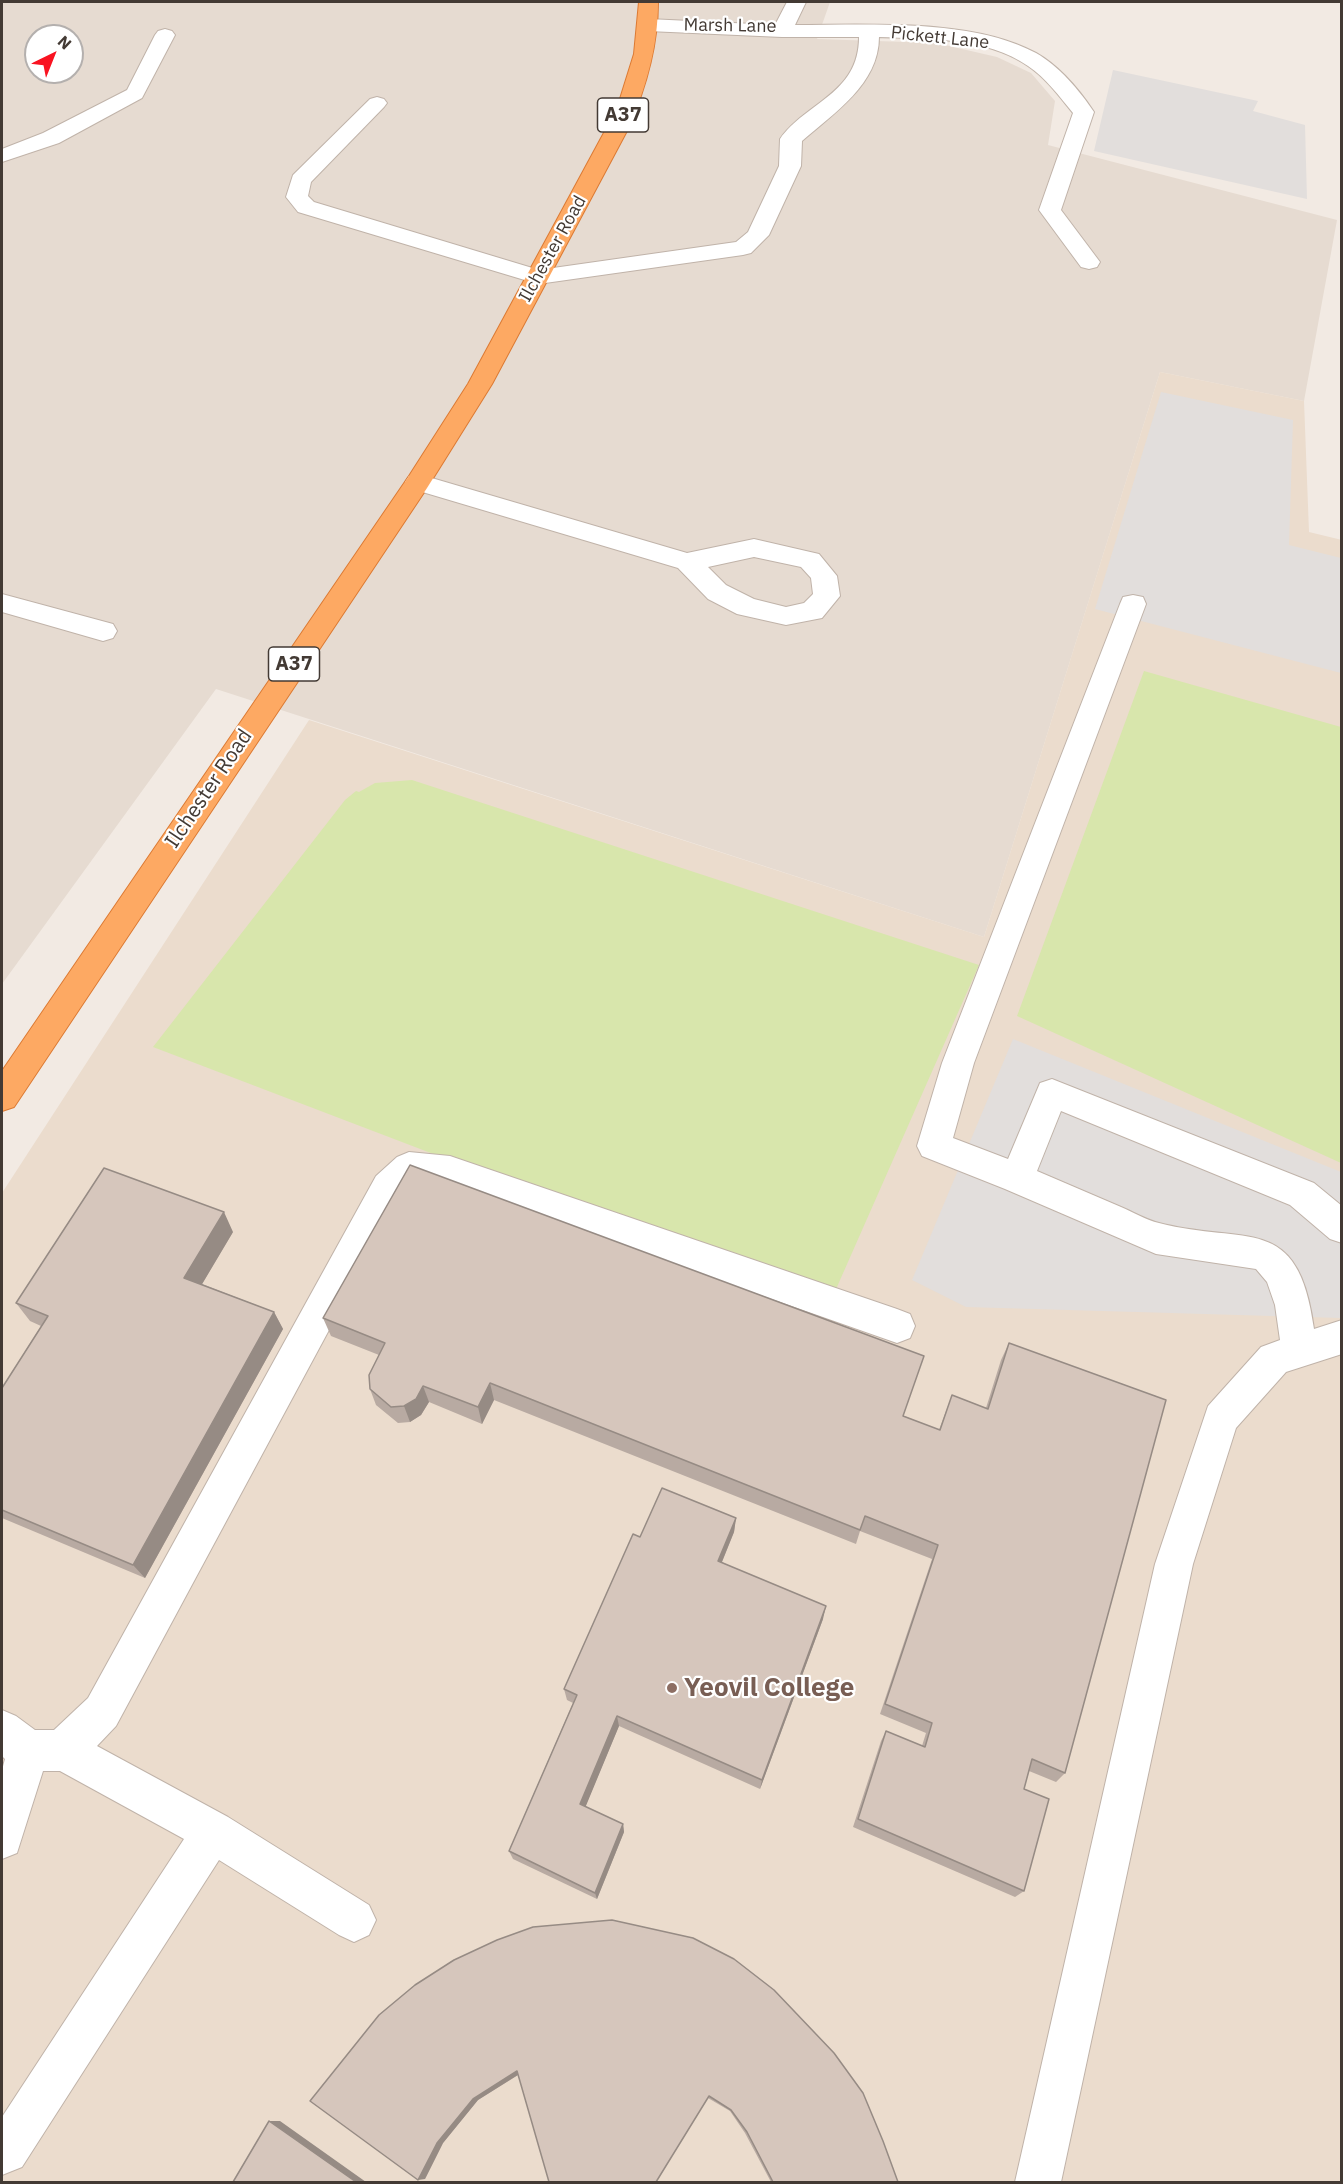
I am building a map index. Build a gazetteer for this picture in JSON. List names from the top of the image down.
{
  "streets": {
    "highway": ["A37", "Ilchester Road"],
    "street": ["Marsh Lane", "Pickett Lane"]
  },
  "crossings": [
    ["Marsh Lane", "Pickett Lane"],
    ["Marsh Lane", "Ilchester Road"]
  ],
  "places": ["Yeovil College"],
  "north": "top right"
}
